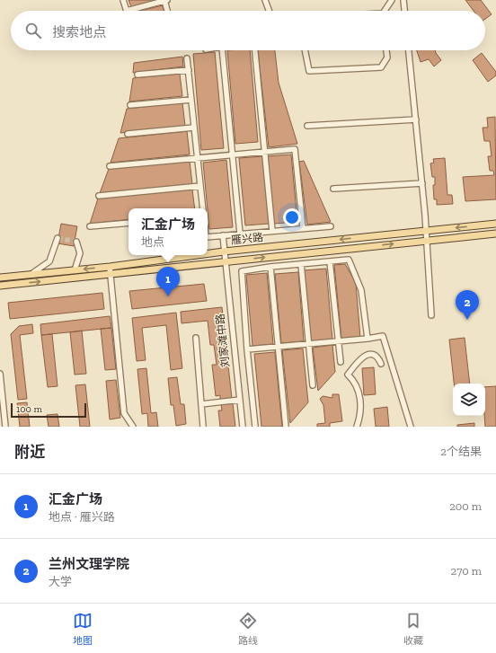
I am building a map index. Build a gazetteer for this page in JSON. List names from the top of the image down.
{
  "streets": {
    "main road": ["雁兴路"],
    "street": ["刘家滩中路"]
  },
  "crossings": [
    ["雁兴路", "刘家滩中路"]
  ],
  "scale_bar": "100 m",
  "page": {
    "search": "搜索地点",
    "popup": ["汇金广场", "地点"],
    "pins": ["1", "2"],
    "scale": "100 m",
    "heading": ["附近", "2个结果"],
    "list": [
      {
        "mark": "1",
        "name": "汇金广场",
        "note": "地点 · 雁兴路",
        "value": "200 m"
      },
      {
        "mark": "2",
        "name": "兰州文理学院",
        "note": "大学",
        "value": "270 m"
      }
    ],
    "nav": ["地图", "路线", "收藏"]
  }
}
